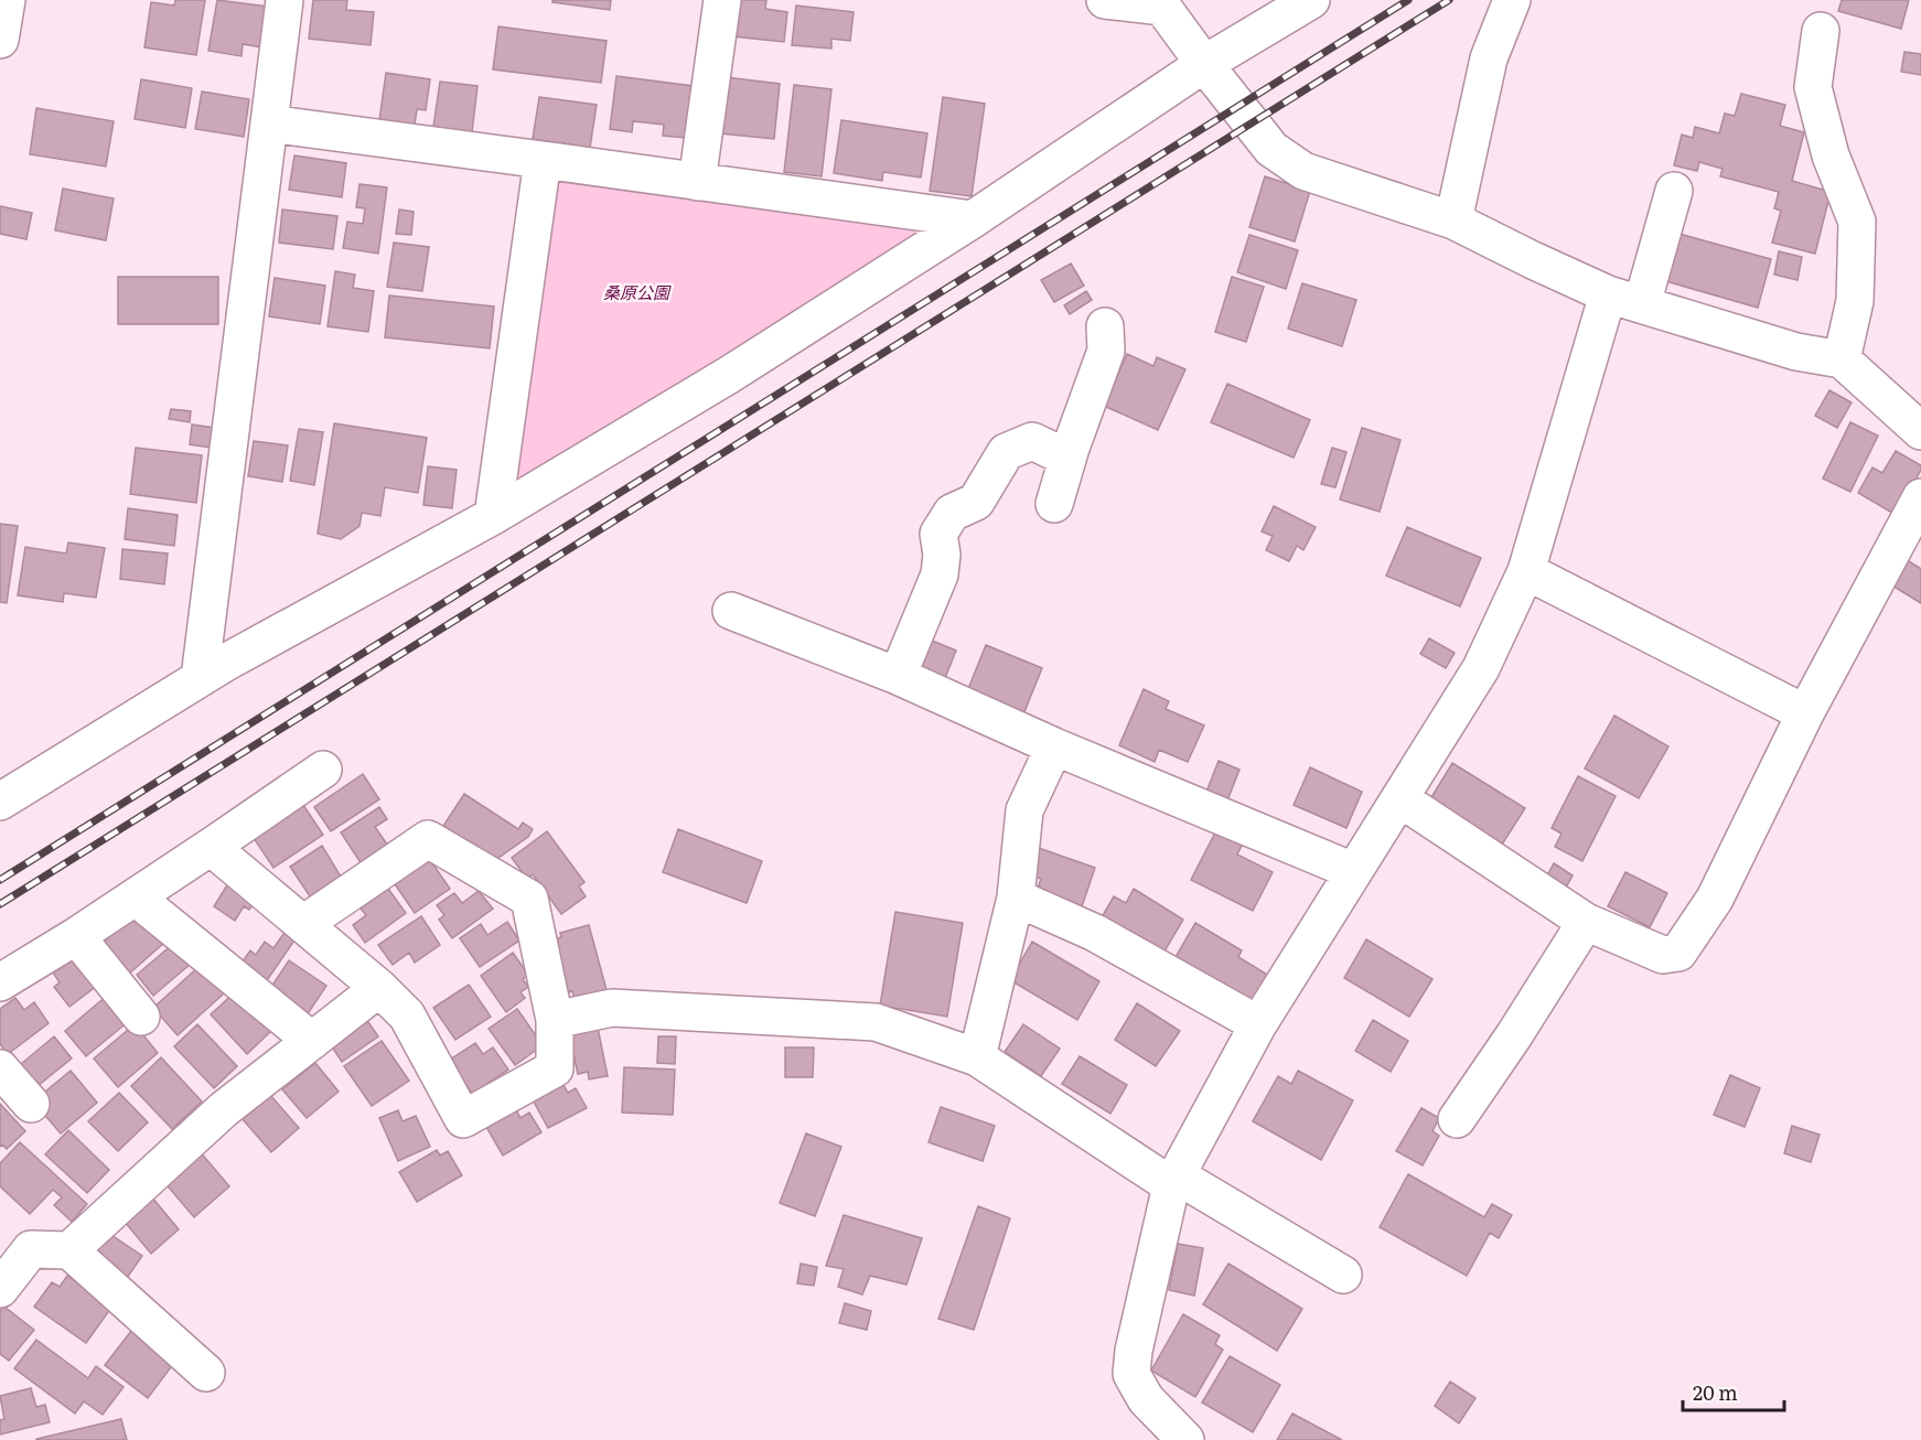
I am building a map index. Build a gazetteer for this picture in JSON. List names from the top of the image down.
{
  "parks": ["桑原公園"],
  "scale_bar": "20 m"
}
